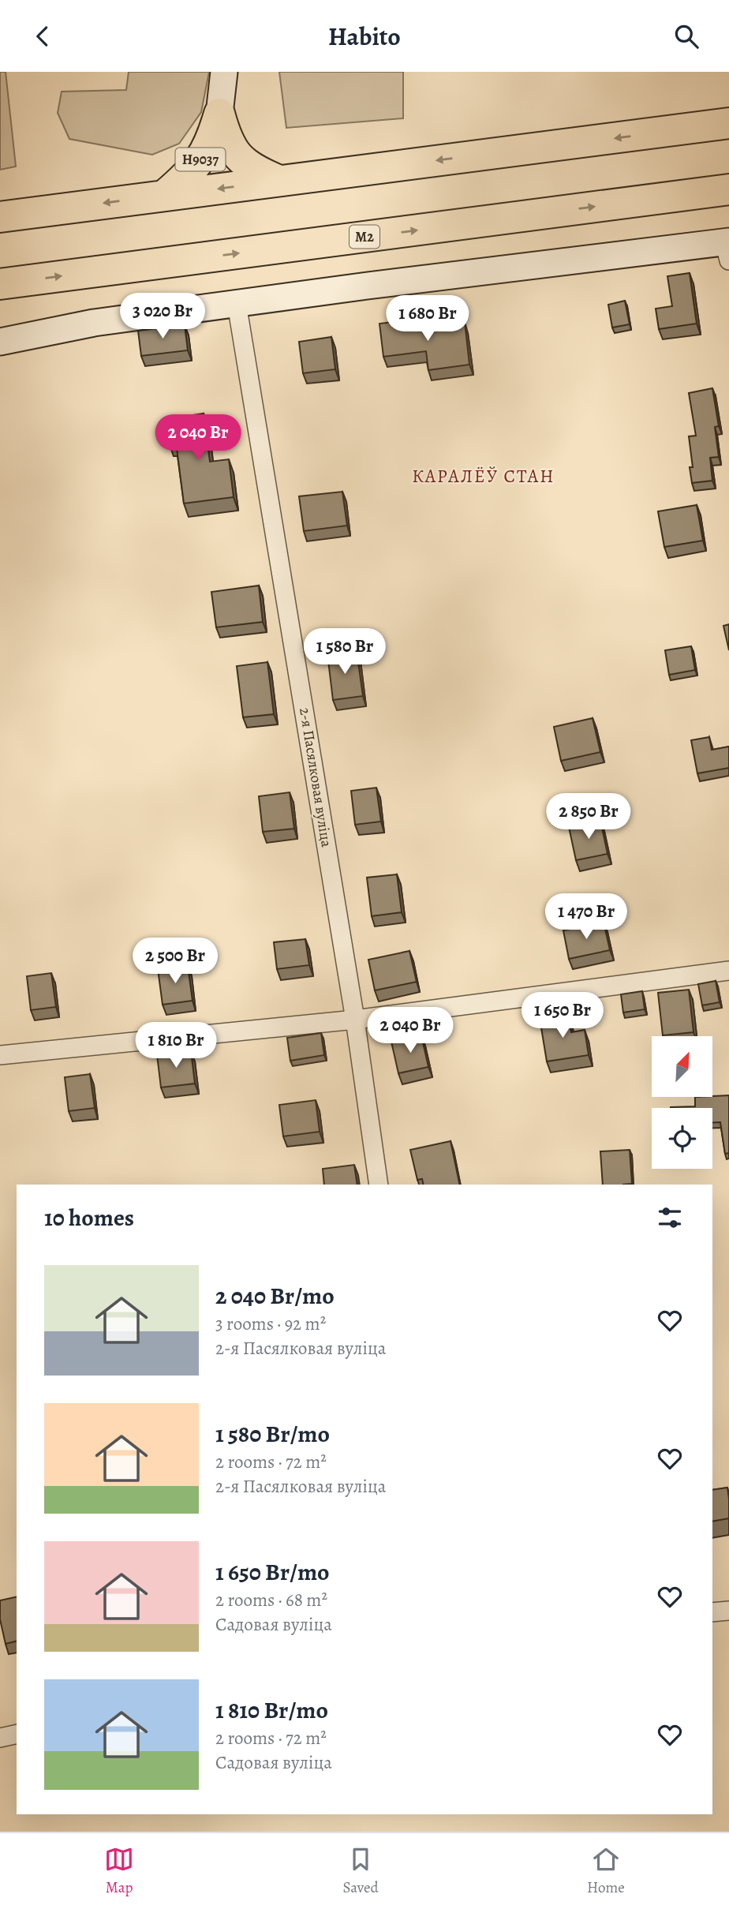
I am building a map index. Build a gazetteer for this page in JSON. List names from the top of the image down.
{
  "streets": {
    "highway": ["Н9037", "М2"],
    "street": ["2-я Пасялковая вуліца"]
  },
  "districts": ["КАРАЛЁЎ СТАН"],
  "north": "top right",
  "page": {
    "header": "Habito",
    "price": [
      "3 020 Br",
      "1 680 Br",
      "2 040 Br",
      "1 580 Br",
      "2 850 Br",
      "1 470 Br",
      "2 500 Br",
      "1 650 Br",
      "2 040 Br",
      "1 810 Br"
    ],
    "heading": "10 homes",
    "list": [
      {
        "name": "2 040 Br/mo",
        "note": "3 rooms · 92 m² · 2-я Пасялковая вуліца"
      },
      {
        "name": "1 580 Br/mo",
        "note": "2 rooms · 72 m² · 2-я Пасялковая вуліца"
      },
      {
        "name": "1 650 Br/mo",
        "note": "2 rooms · 68 m² · Садовая вуліца"
      },
      {
        "name": "1 810 Br/mo",
        "note": "2 rooms · 72 m² · Садовая вуліца"
      }
    ],
    "tabs": ["Map", "Saved", "Home"]
  }
}
